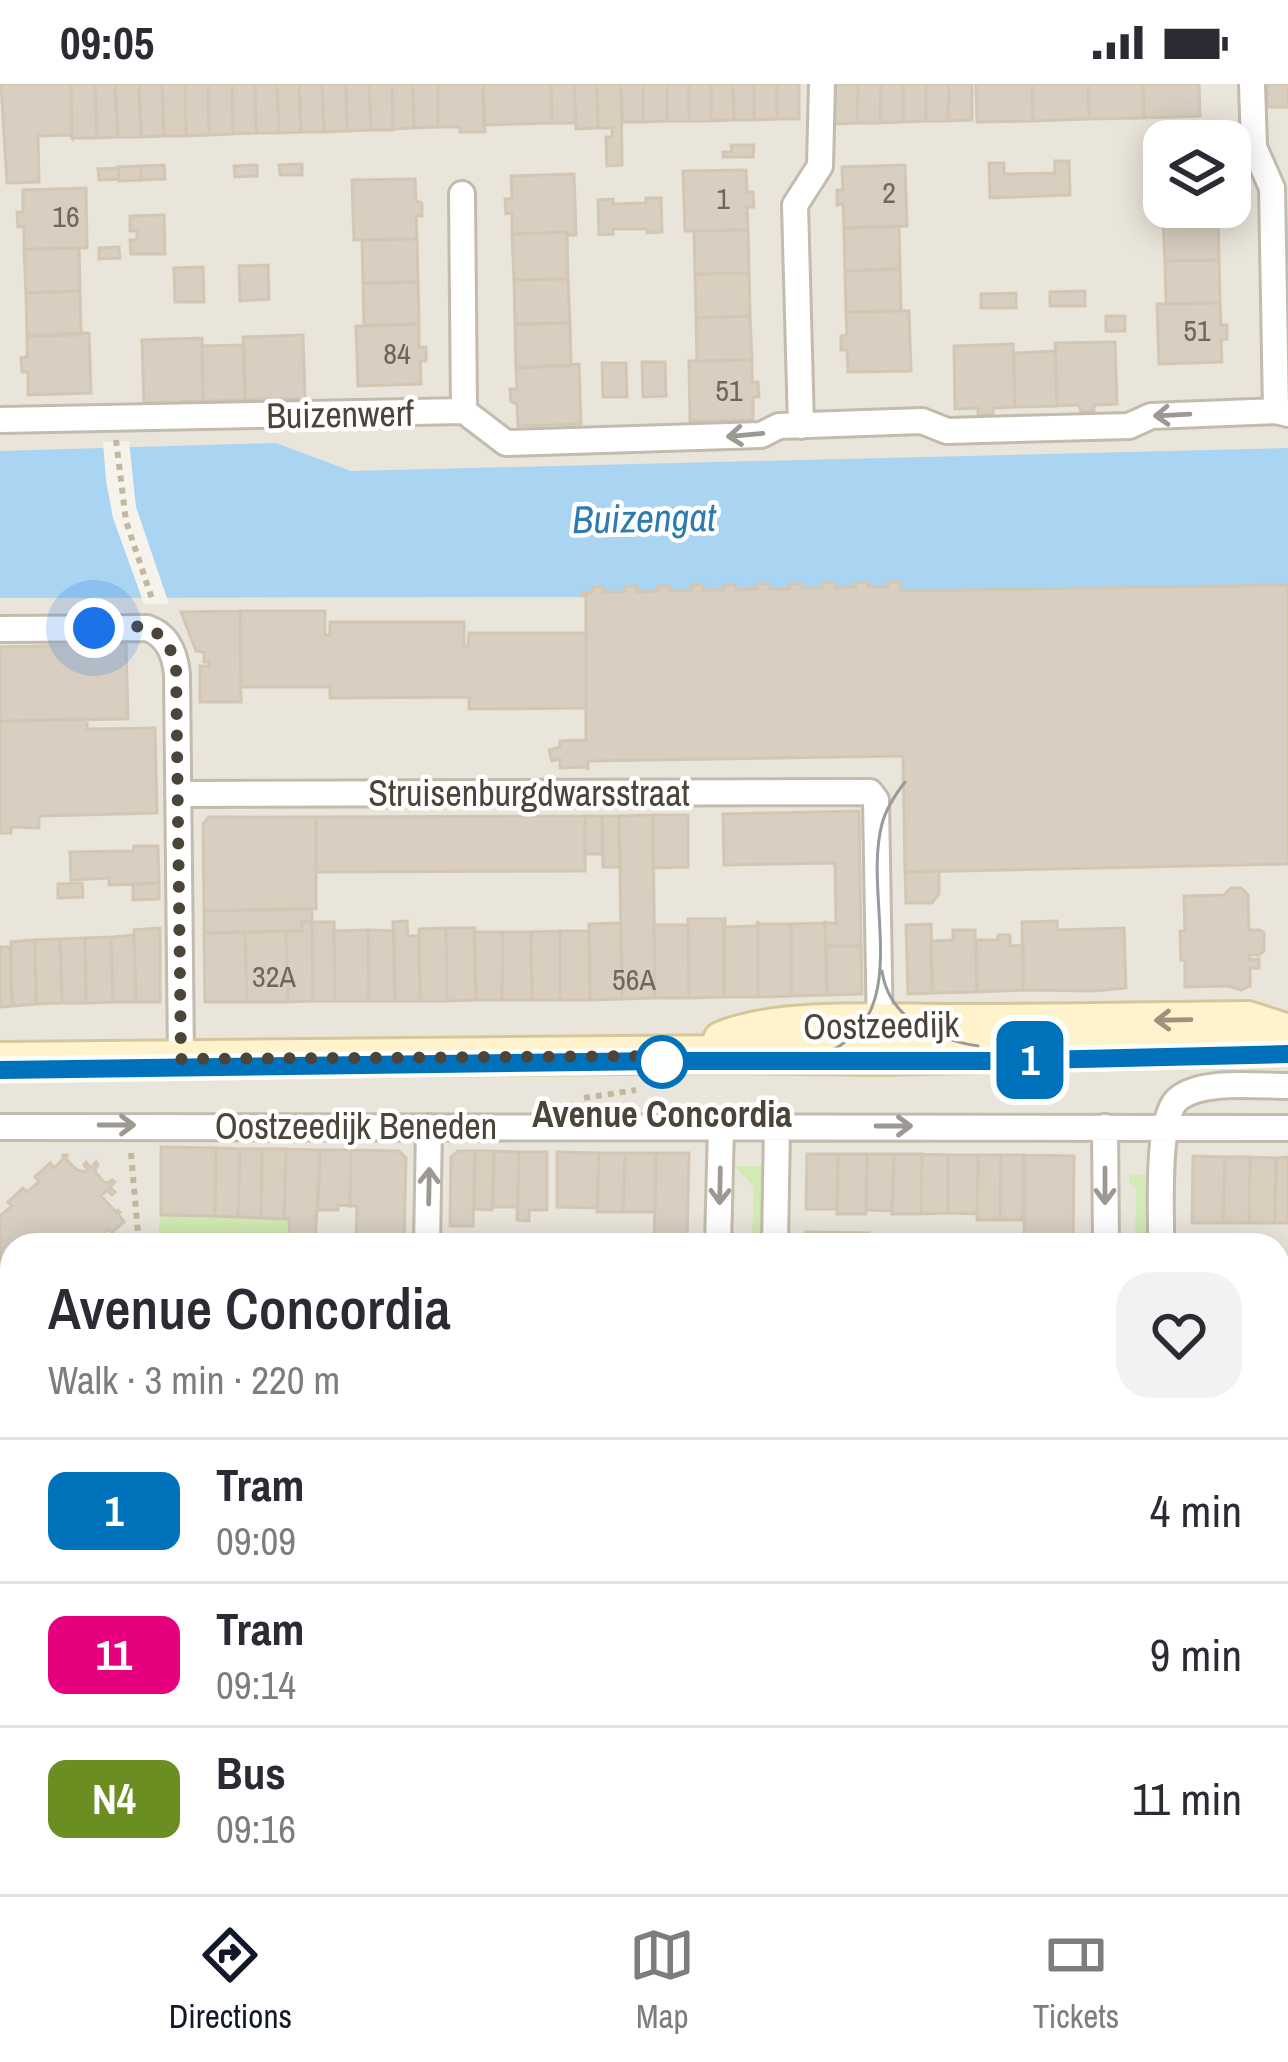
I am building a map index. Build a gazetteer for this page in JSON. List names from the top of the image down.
{
  "streets": {
    "street": [
      "Buizenwerf",
      "Struisenburgdwarsstraat",
      "Oostzeedijk",
      "Oostzeedijk Beneden"
    ]
  },
  "crossings": [
    ["Struisenburgdwarsstraat", "Oostzeedijk"]
  ],
  "one_way": ["Oostzeedijk Beneden"],
  "water": ["Buizengat"],
  "places": ["Avenue Concordia"],
  "lines": ["tram line 1"],
  "house_numbers": [
    "2",
    "1",
    "16",
    "51",
    "84",
    "51",
    "32A",
    "56A"
  ],
  "page": {
    "status": "09:05",
    "on_map": "1",
    "heading": ["Avenue Concordia", "Walk · 3 min · 220 m"],
    "list": [
      {
        "mark": "1",
        "name": "Tram",
        "note": "09:09",
        "value": "4 min"
      },
      {
        "mark": "11",
        "name": "Tram",
        "note": "09:14",
        "value": "9 min"
      },
      {
        "mark": "N4",
        "name": "Bus",
        "note": "09:16",
        "value": "11 min"
      }
    ],
    "tabs": ["Directions", "Map", "Tickets"]
  }
}
